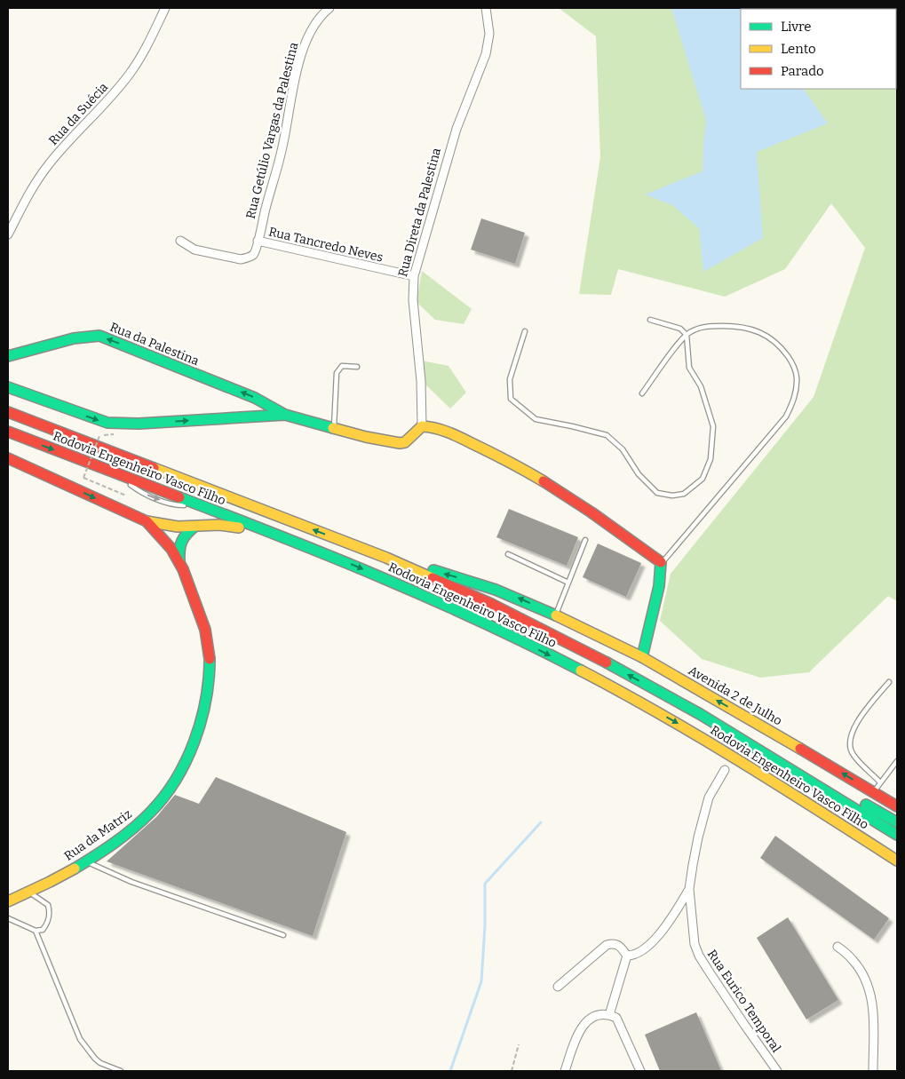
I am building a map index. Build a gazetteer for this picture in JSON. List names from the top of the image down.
{
  "streets": {
    "main road": [
      "Rua da Palestina",
      "Rodovia Engenheiro Vasco Filho",
      "Avenida 2 de Julho",
      "Rua da Matriz"
    ],
    "street": [
      "Rua da Suécia",
      "Rua Getúlio Vargas da Palestina",
      "Rua Direta da Palestina",
      "Rua Tancredo Neves",
      "Rua Eurico Temporal"
    ]
  },
  "crossings": [
    ["Rua Getúlio Vargas da Palestina", "Rua Tancredo Neves"],
    ["Rua Direta da Palestina", "Rua Tancredo Neves"],
    ["Rodovia Engenheiro Vasco Filho", "Avenida 2 de Julho"]
  ],
  "one_way": ["Avenida 2 de Julho"],
  "legend": ["Livre", "Lento", "Parado"]
}
